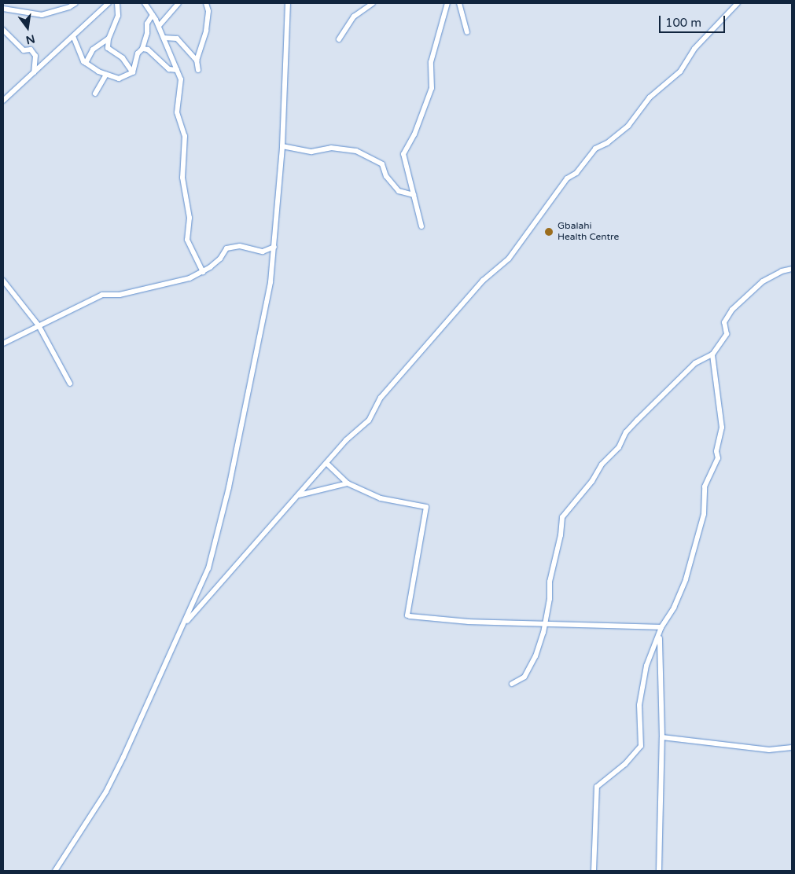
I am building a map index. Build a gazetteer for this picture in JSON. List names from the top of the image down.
{
  "places": ["Gbalahi Health Centre"],
  "scale_bar": "100 m",
  "north": "bottom"
}
